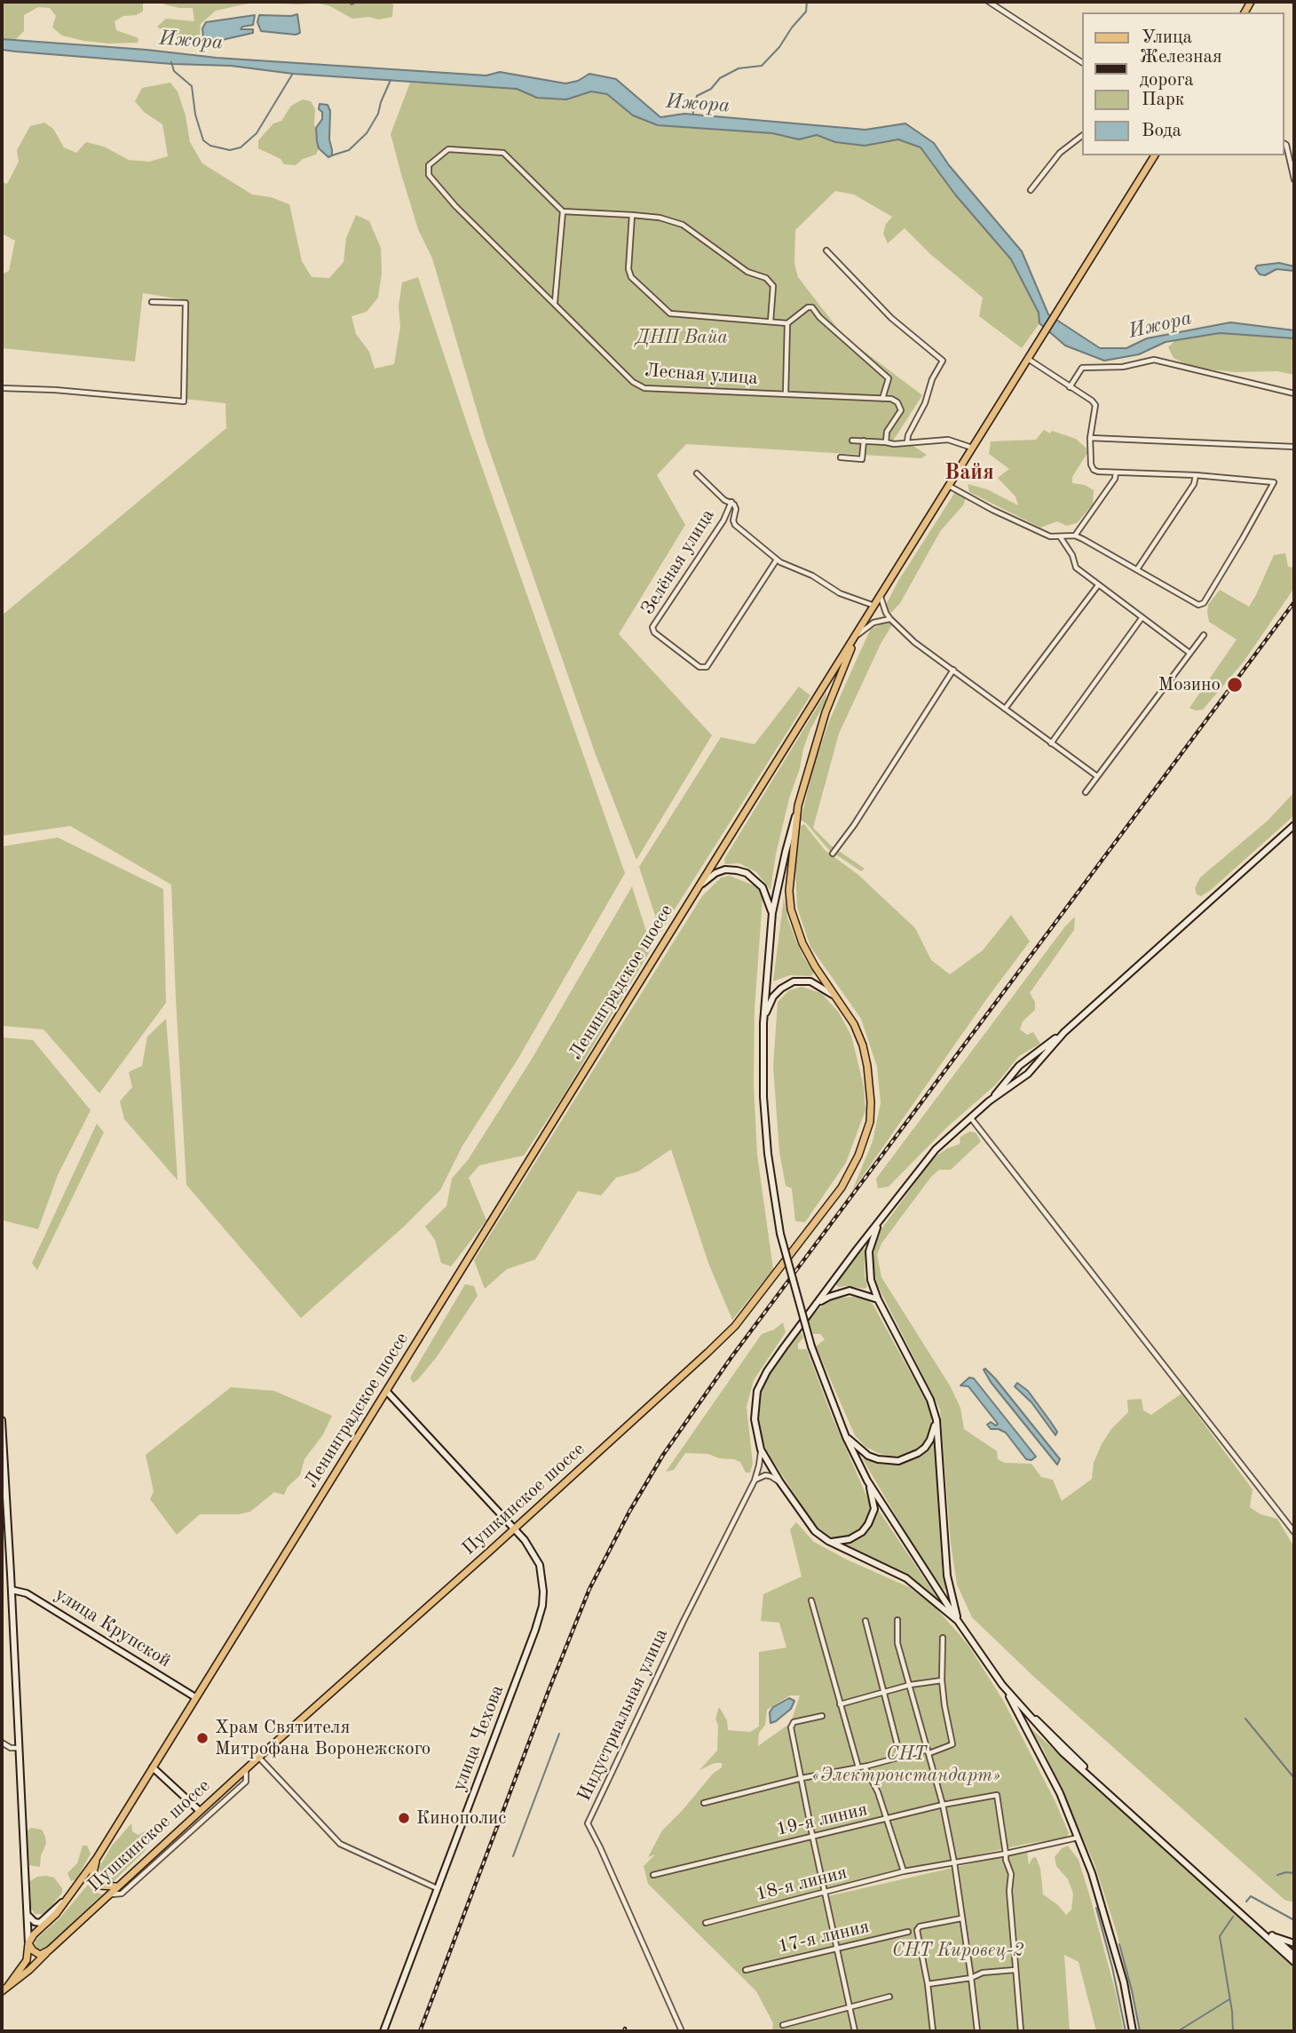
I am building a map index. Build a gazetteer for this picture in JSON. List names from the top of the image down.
{
  "streets": {
    "main road": ["Ленинградское шоссе", "Пушкинское шоссе"],
    "street": [
      "Лесная улица",
      "Зелёная улица",
      "улица Крупской",
      "Индустриальная улица",
      "улица Чехова",
      "19-я линия",
      "18-я линия",
      "17-я линия"
    ]
  },
  "crossings": [
    ["Ленинградское шоссе", "Пушкинское шоссе"],
    ["Ленинградское шоссе", "улица Крупской"],
    ["Ленинградское шоссе", "улица Чехова"],
    ["Пушкинское шоссе", "улица Чехова"],
    ["19-я линия", "18-я линия"]
  ],
  "districts": ["Вайя"],
  "water": ["Ижора"],
  "parks": ["ДНП Вайа", "СНТ «Электронстандарт»", "СНТ Кировец-2"],
  "places": ["Мозино", "Храм Святителя Митрофана Воронежского", "Кинополис"],
  "legend": [
    "Улица",
    "Железная дорога",
    "Парк",
    "Вода"
  ]
}
